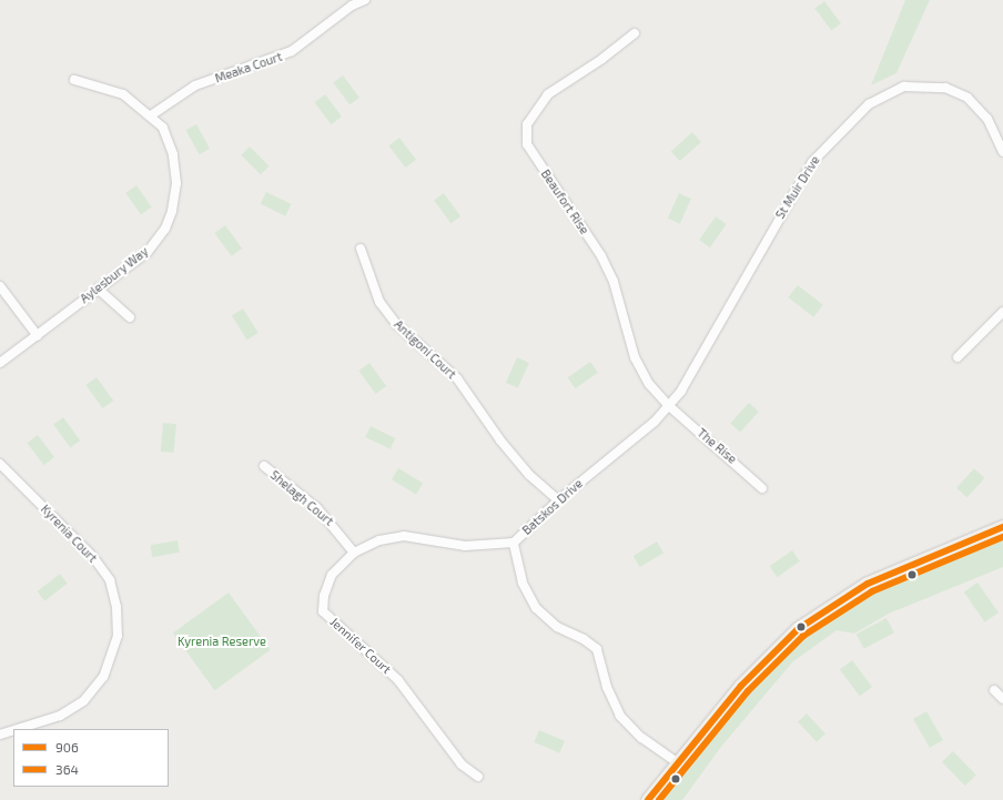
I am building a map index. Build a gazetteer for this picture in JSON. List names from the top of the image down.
{
  "streets": {
    "street": [
      "Meaka Court",
      "St Muir Drive",
      "Beaufort Rise",
      "Aylesbury Way",
      "Antigoni Court",
      "The Rise",
      "Shelagh Court",
      "Batskos Drive",
      "Kyrenia Court",
      "Jennifer Court"
    ]
  },
  "crossings": [
    ["Meaka Court", "Aylesbury Way"],
    ["St Muir Drive", "Beaufort Rise"],
    ["St Muir Drive", "The Rise"],
    ["St Muir Drive", "Batskos Drive"],
    ["Beaufort Rise", "The Rise"],
    ["Beaufort Rise", "Batskos Drive"],
    ["Antigoni Court", "Batskos Drive"],
    ["The Rise", "Batskos Drive"],
    ["Shelagh Court", "Jennifer Court"],
    ["Batskos Drive", "Jennifer Court"]
  ],
  "parks": ["Kyrenia Reserve"],
  "lines": ["transit line 906", "transit line 364"],
  "legend": ["906", "364"]
}
